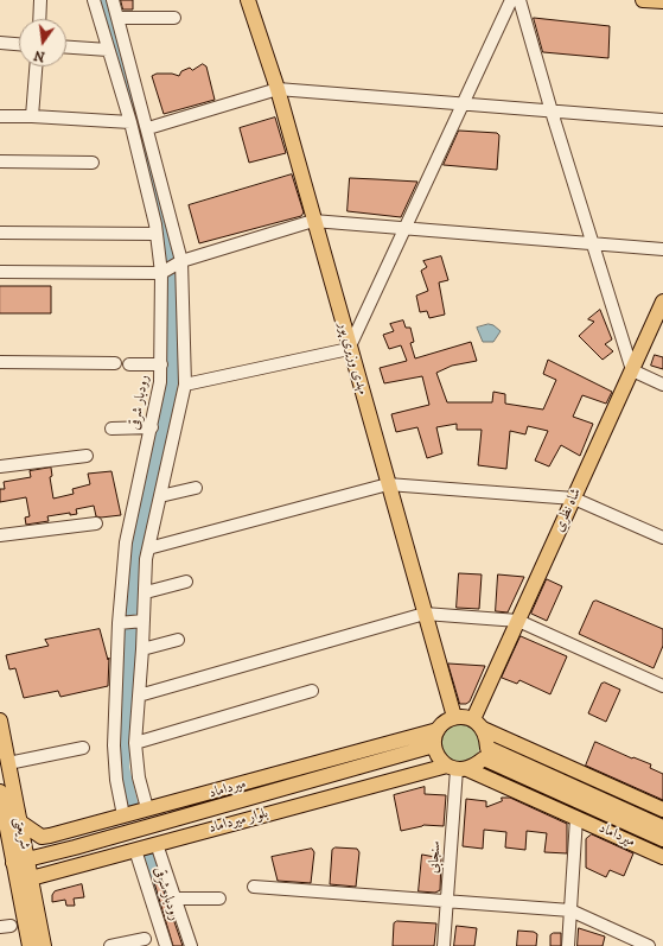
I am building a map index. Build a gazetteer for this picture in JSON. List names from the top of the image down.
{
  "streets": {
    "main road": [
      "مهدی وزیری پور",
      "شاه نظری",
      "میرداماد",
      "بلوار میرداماد",
      "شریعتی"
    ],
    "street": ["رودبار شرقی", "سنجابی"]
  },
  "crossings": [
    ["مهدی وزیری پور", "شاه نظری"],
    ["مهدی وزیری پور", "میرداماد"],
    ["مهدی وزیری پور", "بلوار میرداماد"],
    ["مهدی وزیری پور", "سنجابی"],
    ["رودبار شرقی", "میرداماد"],
    ["رودبار شرقی", "بلوار میرداماد"],
    ["شاه نظری", "میرداماد"],
    ["شاه نظری", "بلوار میرداماد"],
    ["شاه نظری", "سنجابی"],
    ["میرداماد", "بلوار میرداماد"],
    ["میرداماد", "شریعتی"],
    ["میرداماد", "سنجابی"],
    ["بلوار میرداماد", "شریعتی"],
    ["بلوار میرداماد", "سنجابی"]
  ],
  "north": "bottom"
}
